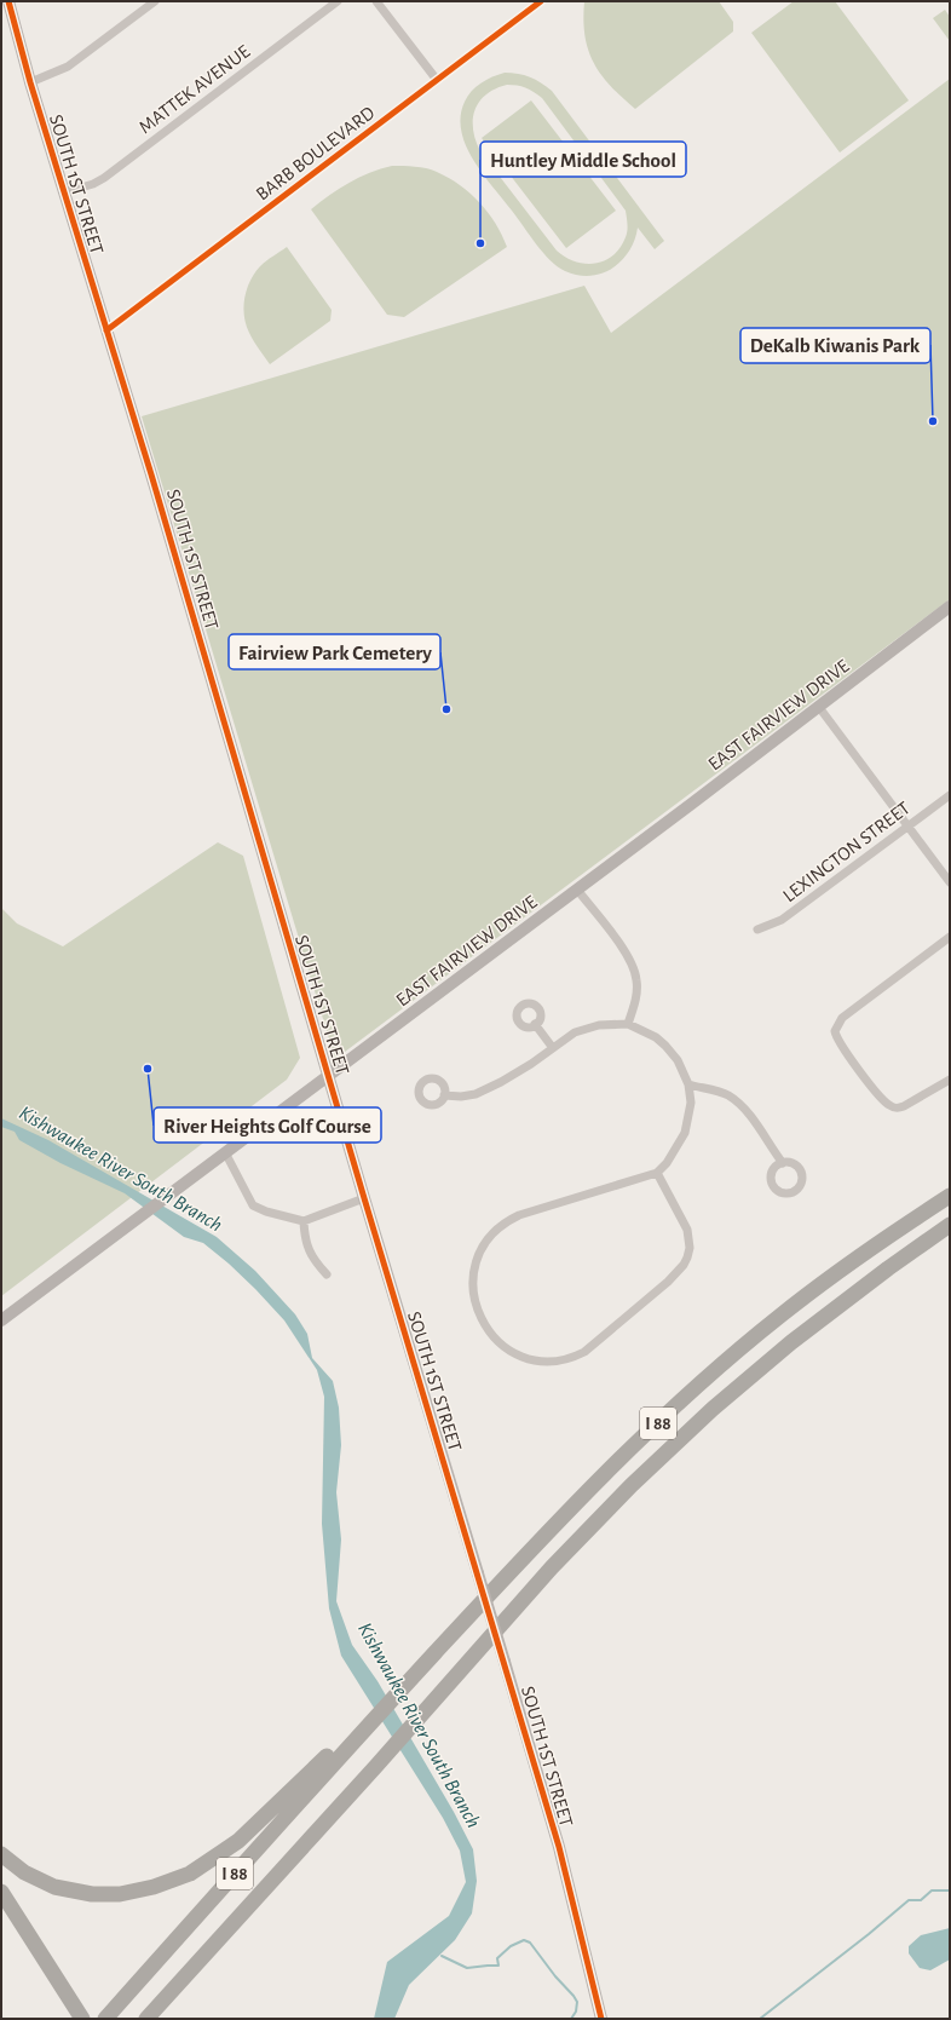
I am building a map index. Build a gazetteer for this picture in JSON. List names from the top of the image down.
{
  "streets": {
    "highway": ["I 88"],
    "street": [
      "MATTEK AVENUE",
      "BARB BOULEVARD",
      "SOUTH 1ST STREET",
      "EAST FAIRVIEW DRIVE",
      "LEXINGTON STREET"
    ]
  },
  "crossings": [
    ["MATTEK AVENUE", "SOUTH 1ST STREET"],
    ["BARB BOULEVARD", "SOUTH 1ST STREET"],
    ["SOUTH 1ST STREET", "EAST FAIRVIEW DRIVE"]
  ],
  "water": ["Kishwaukee River South Branch"],
  "places": [
    "Huntley Middle School",
    "DeKalb Kiwanis Park",
    "Fairview Park Cemetery",
    "River Heights Golf Course"
  ]
}
